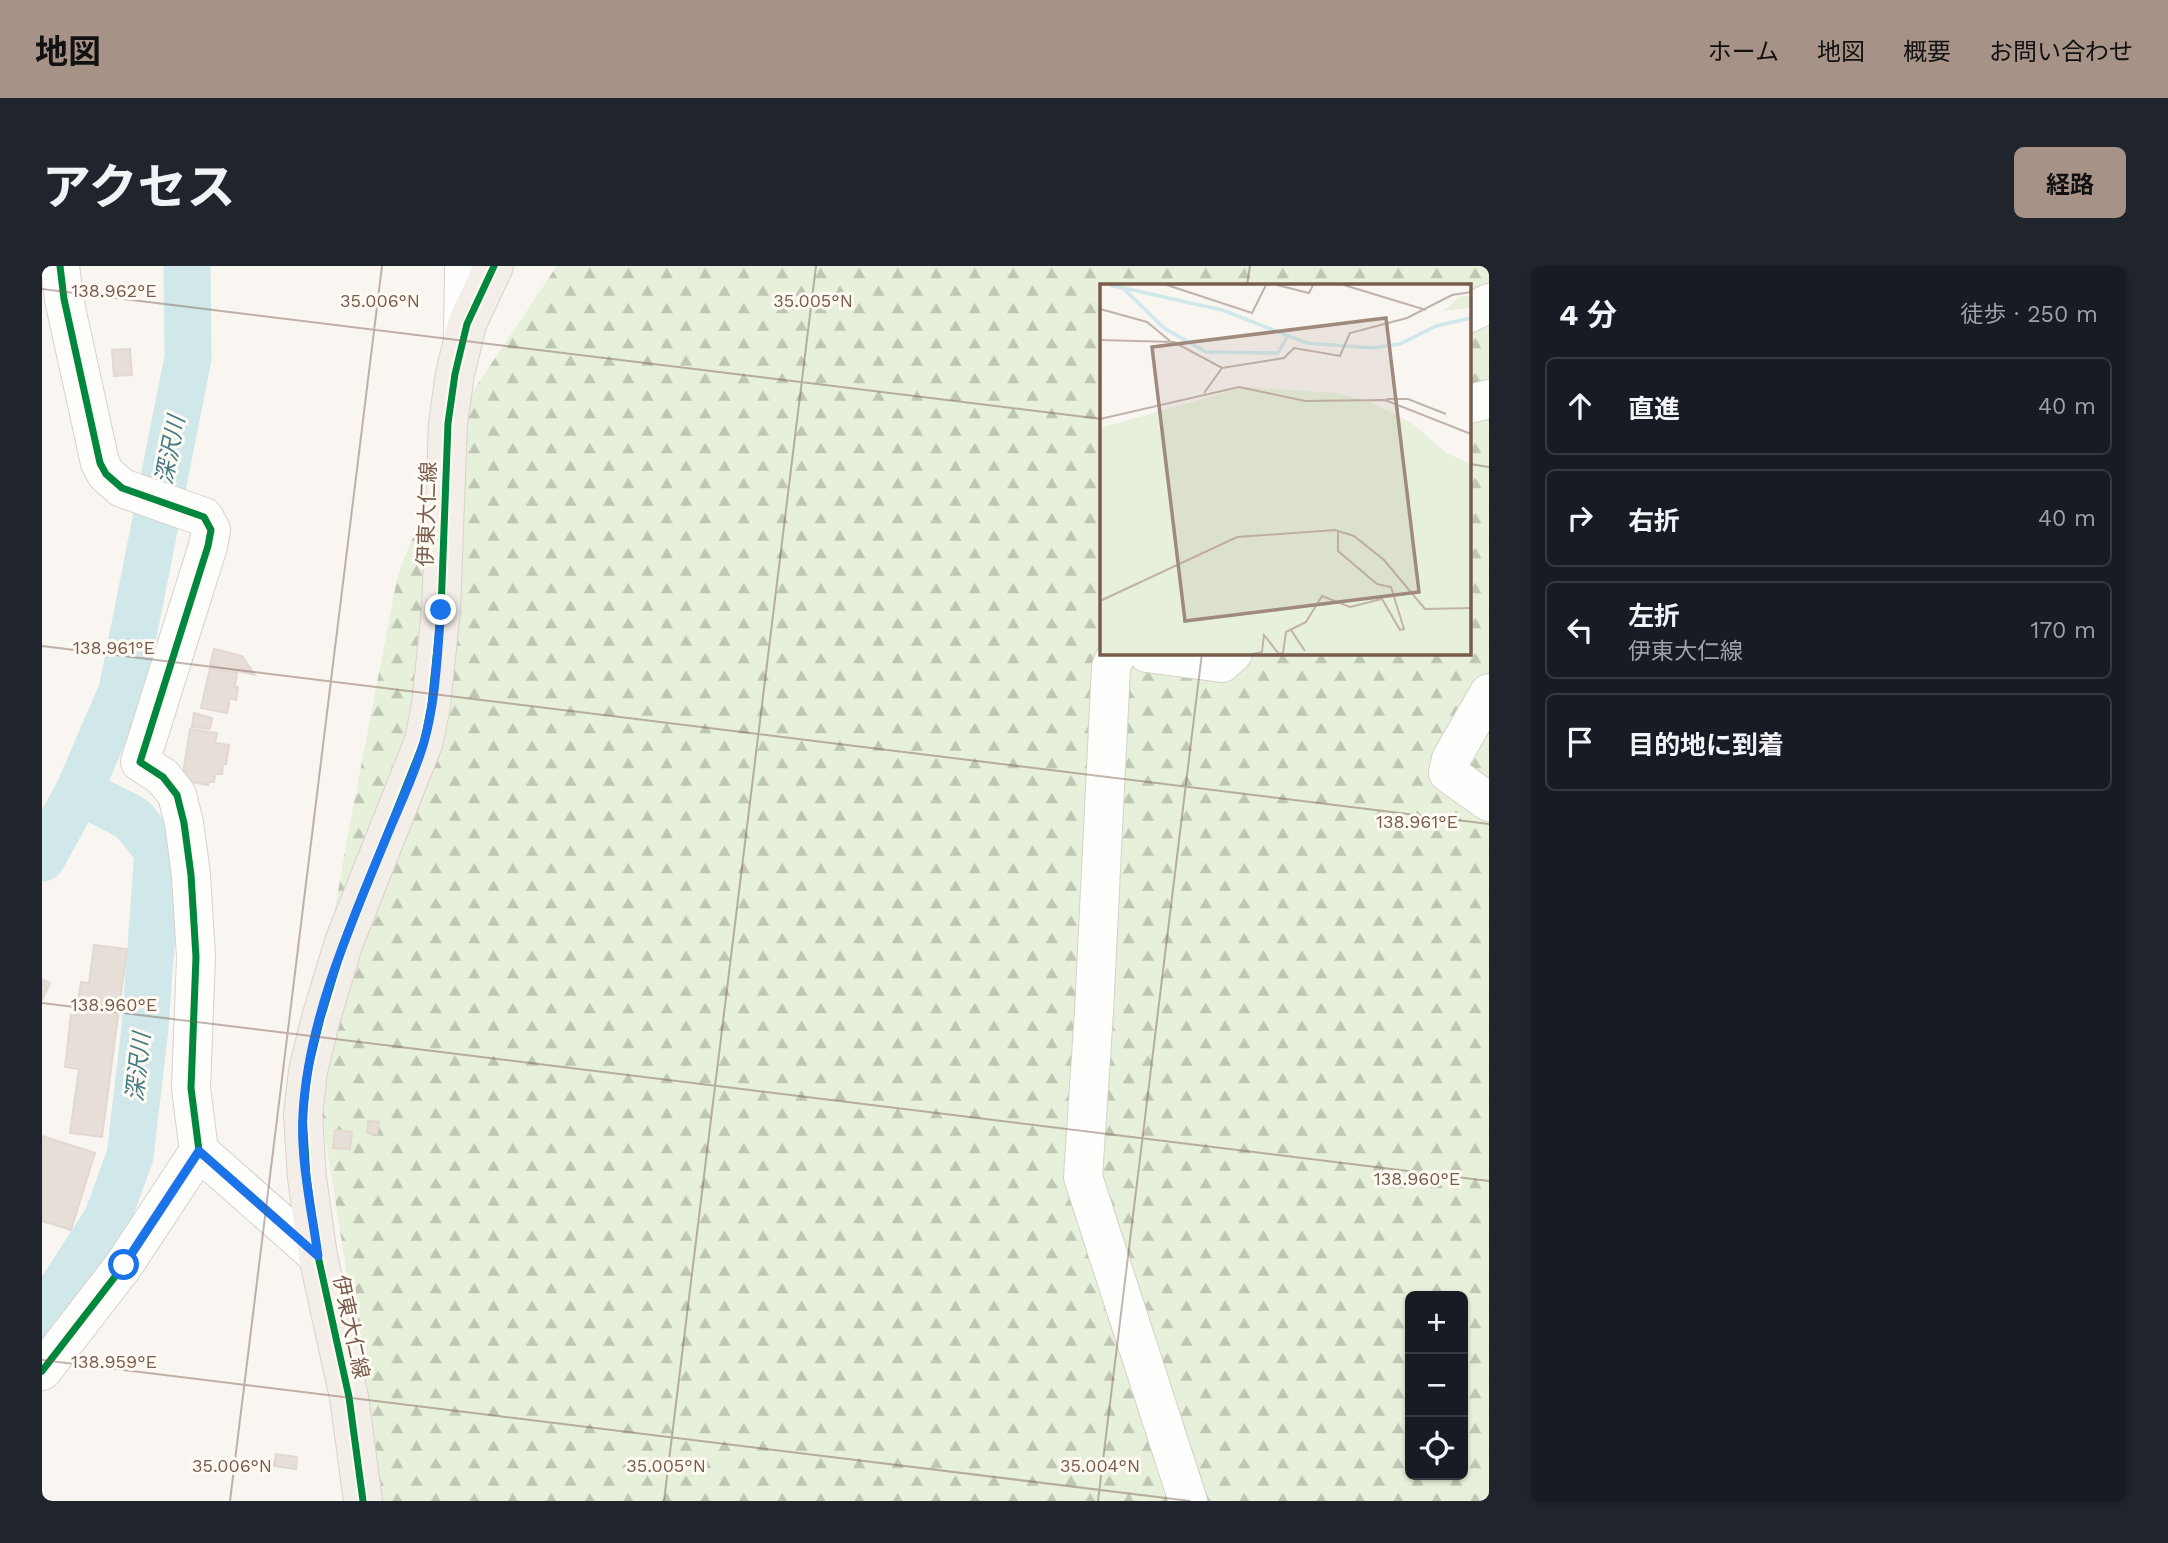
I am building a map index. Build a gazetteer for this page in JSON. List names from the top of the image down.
{
  "streets": {
    "main road": ["伊東大仁線"]
  },
  "water": ["深沢川"],
  "page": {
    "header": "地図",
    "nav": [
      "ホーム",
      "地図",
      "概要",
      "お問い合わせ"
    ],
    "title": "アクセス",
    "buttons": "経路",
    "heading": ["4 分", "徒歩 · 250 m"],
    "list": [
      ["直進", "40 m"],
      ["右折", "40 m"],
      ["左折", "伊東大仁線", "170 m"],
      "目的地に到着"
    ],
    "map_buttons": ["+", "−"]
  },
  "coordinates": [
    "138.962°E",
    "35.006°N",
    "35.005°N",
    "138.961°E",
    "138.960°E",
    "138.959°E",
    "35.004°N"
  ]
}
